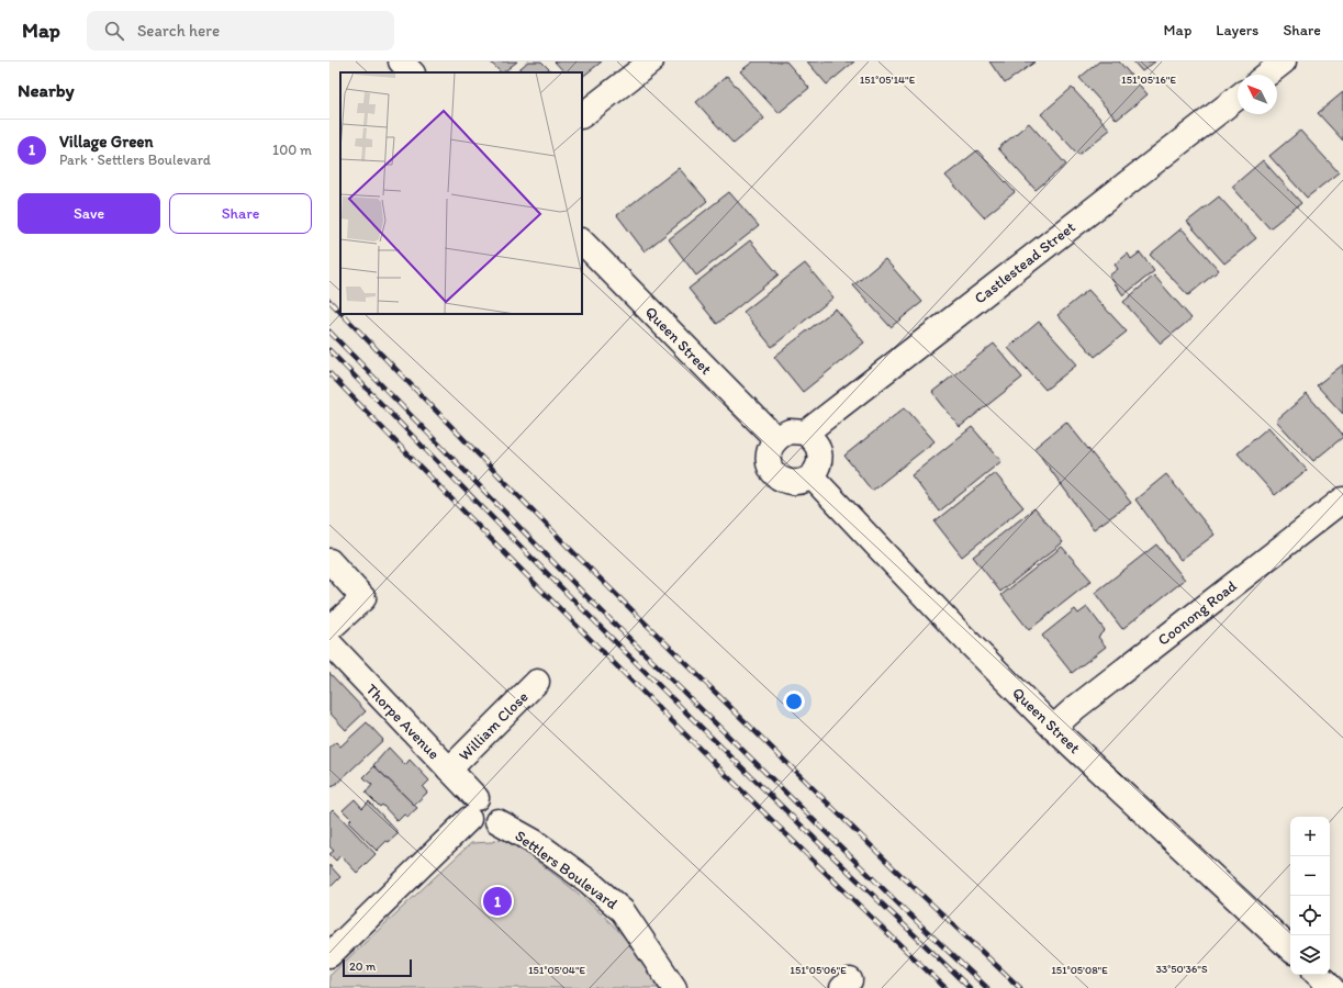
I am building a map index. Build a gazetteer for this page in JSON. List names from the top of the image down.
{
  "streets": {
    "street": [
      "Castlestead Street",
      "Queen Street",
      "Coonong Road",
      "Thorpe Avenue",
      "William Close",
      "Settlers Boulevard"
    ]
  },
  "crossings": [
    ["Castlestead Street", "Queen Street"],
    ["Queen Street", "Coonong Road"],
    ["Thorpe Avenue", "William Close"],
    ["Thorpe Avenue", "Settlers Boulevard"]
  ],
  "scale_bar": "20 m",
  "north": "top left",
  "page": {
    "header": "Map",
    "search": "Search here",
    "nav": ["Map", "Layers", "Share"],
    "heading": "Nearby",
    "list": [
      {
        "mark": "1",
        "name": "Village Green",
        "note": "Park · Settlers Boulevard",
        "value": "100 m"
      }
    ],
    "buttons": ["Save", "Share"],
    "map_buttons": ["+", "−"],
    "pins": "1",
    "scale": "20 m"
  },
  "coordinates": [
    "151°05'14\"E",
    "151°05'16\"E",
    "33°50'36\"S",
    "151°05'04\"E",
    "151°05'06\"E",
    "151°05'08\"E"
  ]
}
